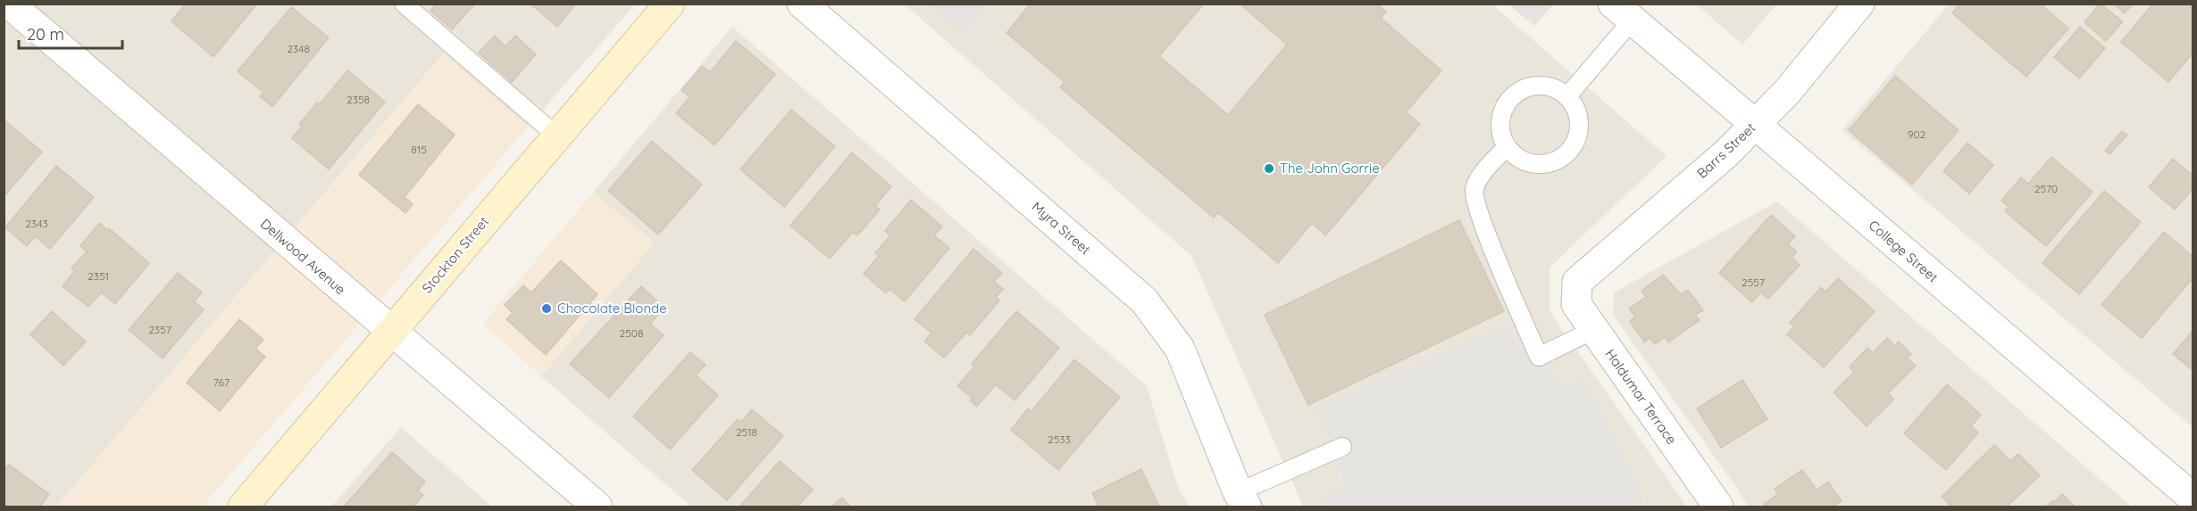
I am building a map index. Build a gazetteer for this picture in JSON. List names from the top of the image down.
{
  "streets": {
    "main road": ["Stockton Street"],
    "street": [
      "Barrs Street",
      "Myra Street",
      "College Street",
      "Dellwood Avenue",
      "Haldumar Terrace"
    ]
  },
  "crossings": [
    ["Barrs Street", "College Street"],
    ["Barrs Street", "Haldumar Terrace"],
    ["Stockton Street", "Dellwood Avenue"]
  ],
  "places": ["The John Gorrie", "Chocolate Blonde"],
  "house_numbers": [
    "2348",
    "2358",
    "902",
    "815",
    "2570",
    "2343",
    "2351",
    "2557",
    "2357",
    "2508",
    "767",
    "2518",
    "2533"
  ],
  "scale_bar": "20 m"
}
